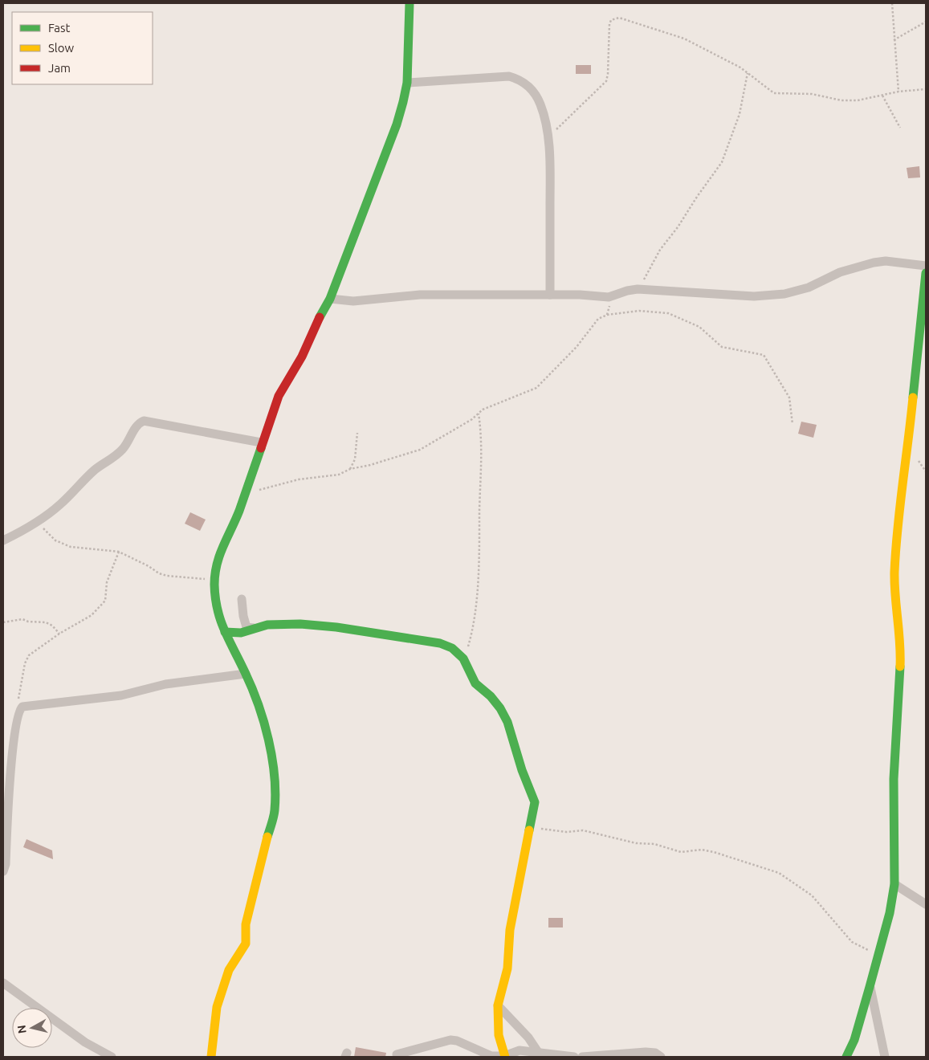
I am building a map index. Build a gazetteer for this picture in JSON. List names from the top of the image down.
{
  "legend": ["Fast", "Slow", "Jam"],
  "north": "left"
}
